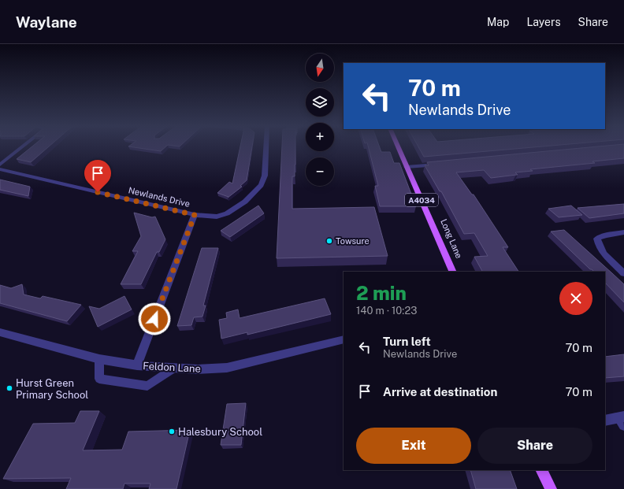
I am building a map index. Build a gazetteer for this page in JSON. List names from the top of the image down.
{
  "streets": {
    "main road": ["A4034", "Long Lane"],
    "street": ["Newlands Drive", "Feldon Lane"]
  },
  "crossings": [
    ["Newlands Drive", "Feldon Lane"]
  ],
  "places": ["Towsure", "Hurst Green Primary School", "Halesbury School"],
  "north": "bottom",
  "page": {
    "header": "Waylane",
    "nav": ["Map", "Layers", "Share"],
    "map_buttons": ["+", "−"],
    "turn": ["70 m", "Newlands Drive"],
    "heading": ["2 min", "140 m · 10:23"],
    "list": [
      {
        "name": "Turn left",
        "note": "Newlands Drive",
        "value": "70 m"
      },
      {
        "name": "Arrive at destination",
        "value": "70 m"
      }
    ],
    "buttons": ["Exit", "Share"]
  }
}
